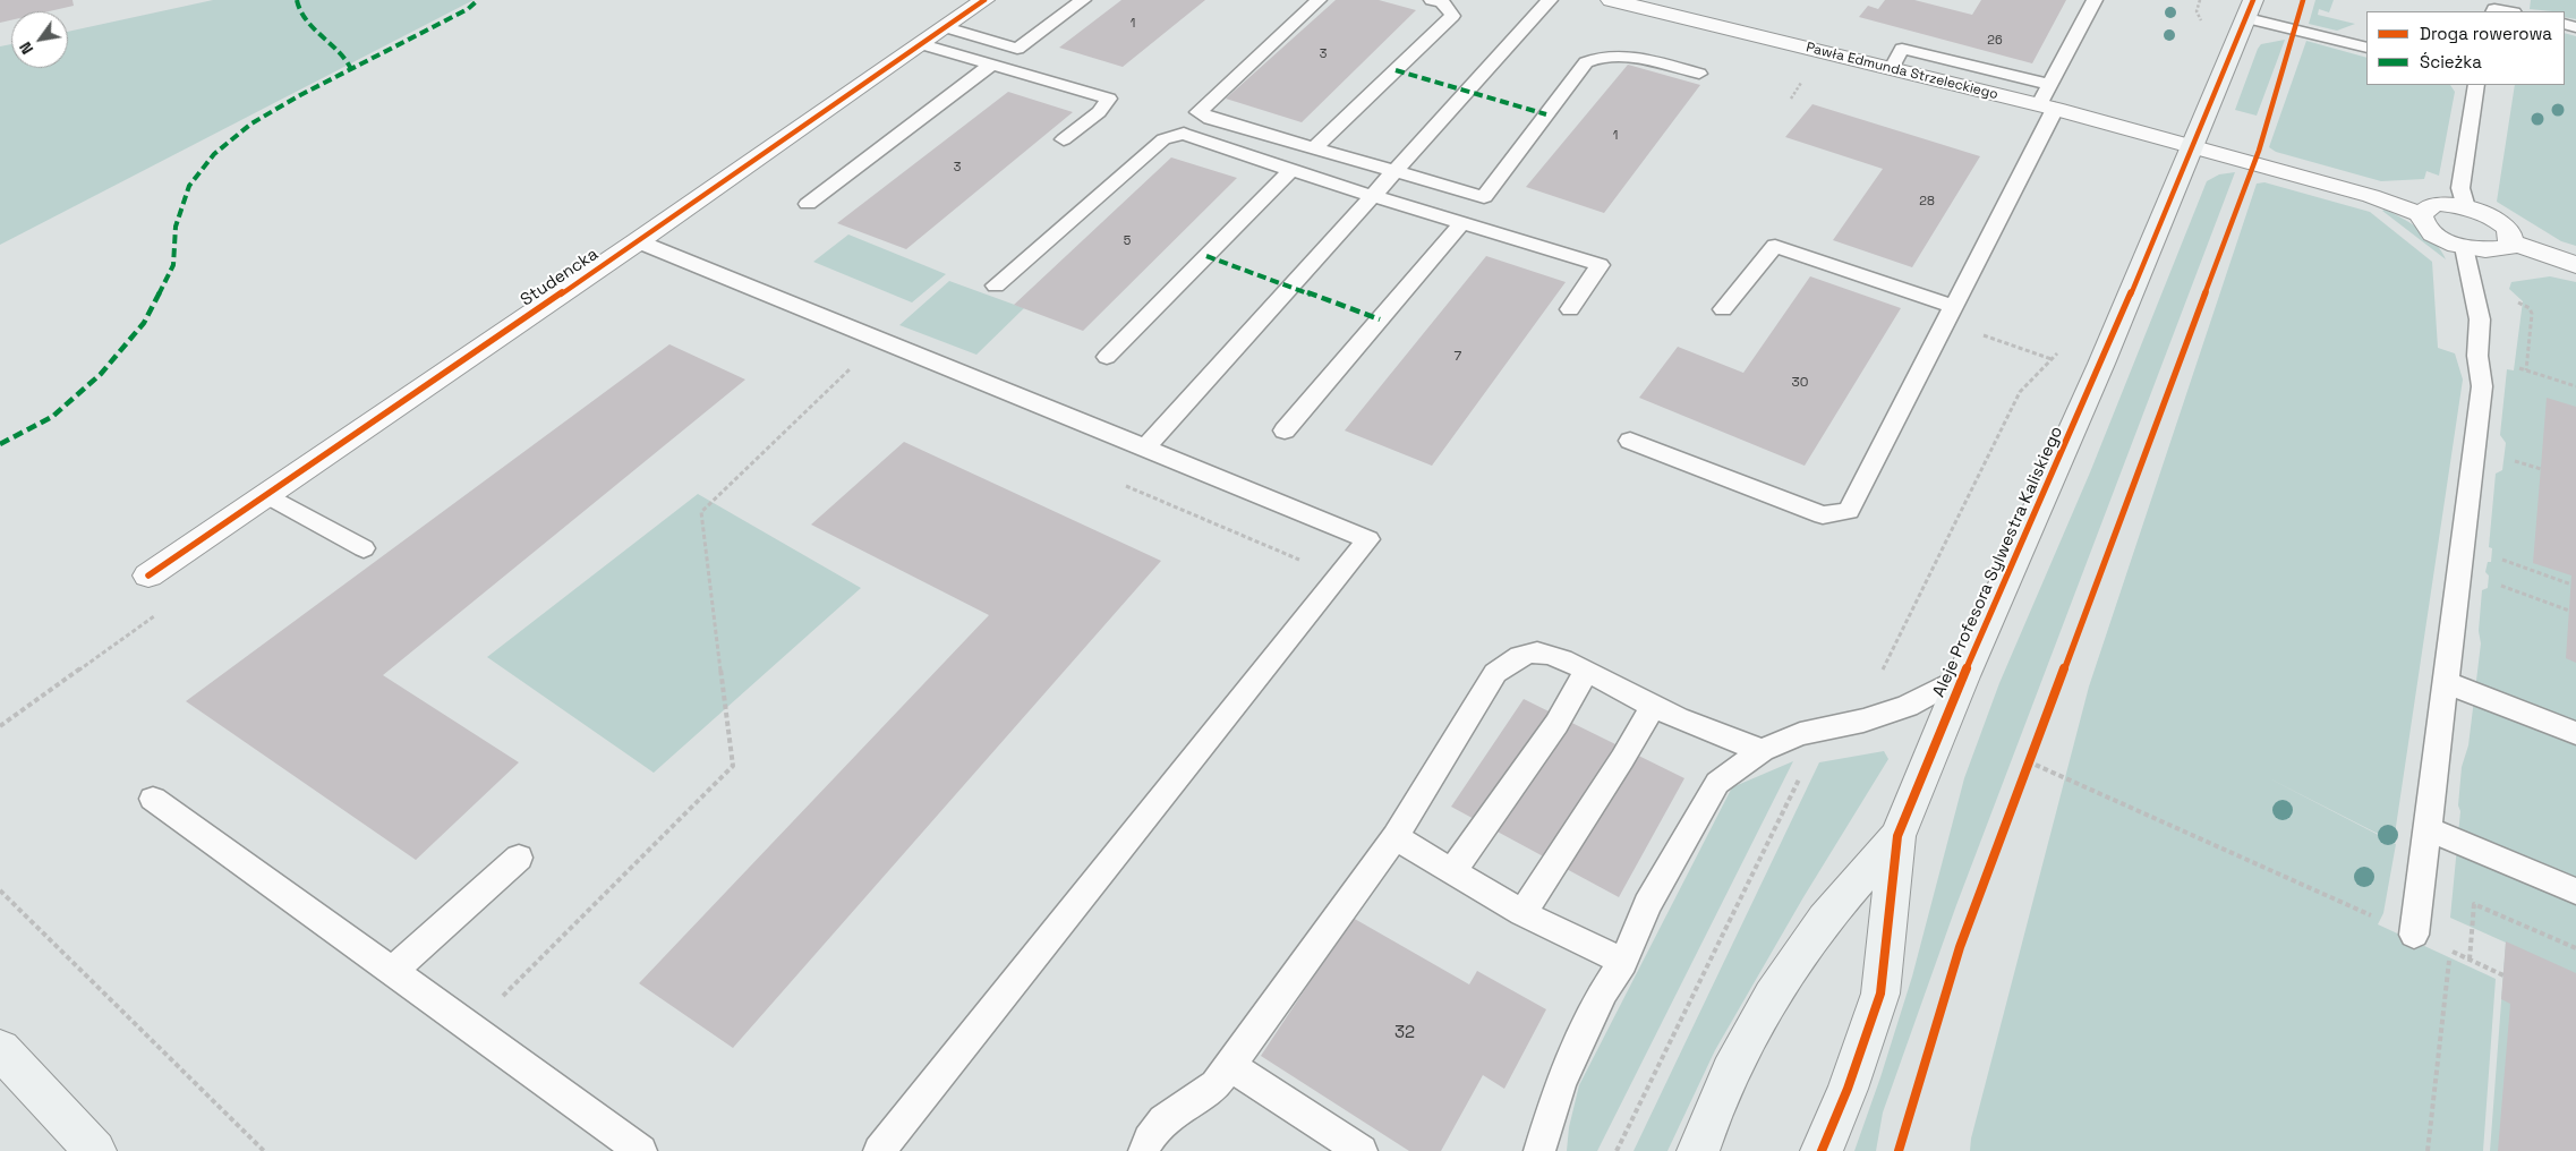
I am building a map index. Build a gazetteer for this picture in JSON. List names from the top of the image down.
{
  "streets": {
    "street": ["Pawła Edmunda Strzeleckiego", "Studencka", "Aleje Profesora Sylwestra Kaliskiego"]
  },
  "crossings": [
    ["Pawła Edmunda Strzeleckiego", "Aleje Profesora Sylwestra Kaliskiego"]
  ],
  "house_numbers": [
    "1",
    "26",
    "3",
    "1",
    "3",
    "28",
    "5",
    "7",
    "30",
    "32"
  ],
  "legend": ["Droga rowerowa", "Ścieżka"],
  "north": "bottom left"
}
